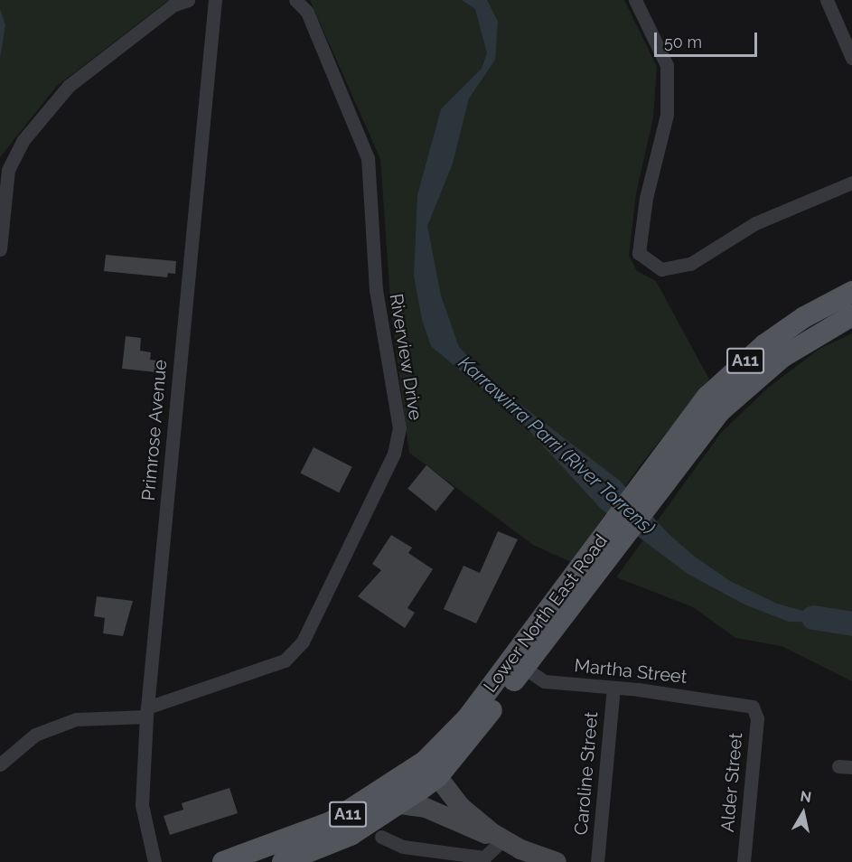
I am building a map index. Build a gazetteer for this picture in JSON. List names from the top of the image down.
{
  "streets": {
    "main road": ["A11", "Lower North East Road"],
    "street": [
      "Riverview Drive",
      "Primrose Avenue",
      "Martha Street",
      "Caroline Street",
      "Alder Street"
    ]
  },
  "crossings": [
    ["Riverview Drive", "Primrose Avenue"],
    ["Lower North East Road", "Martha Street"],
    ["Martha Street", "Caroline Street"],
    ["Martha Street", "Alder Street"]
  ],
  "water": ["Karrawirra Parri (River Torrens)"],
  "scale_bar": "50 m",
  "north": "top"
}
